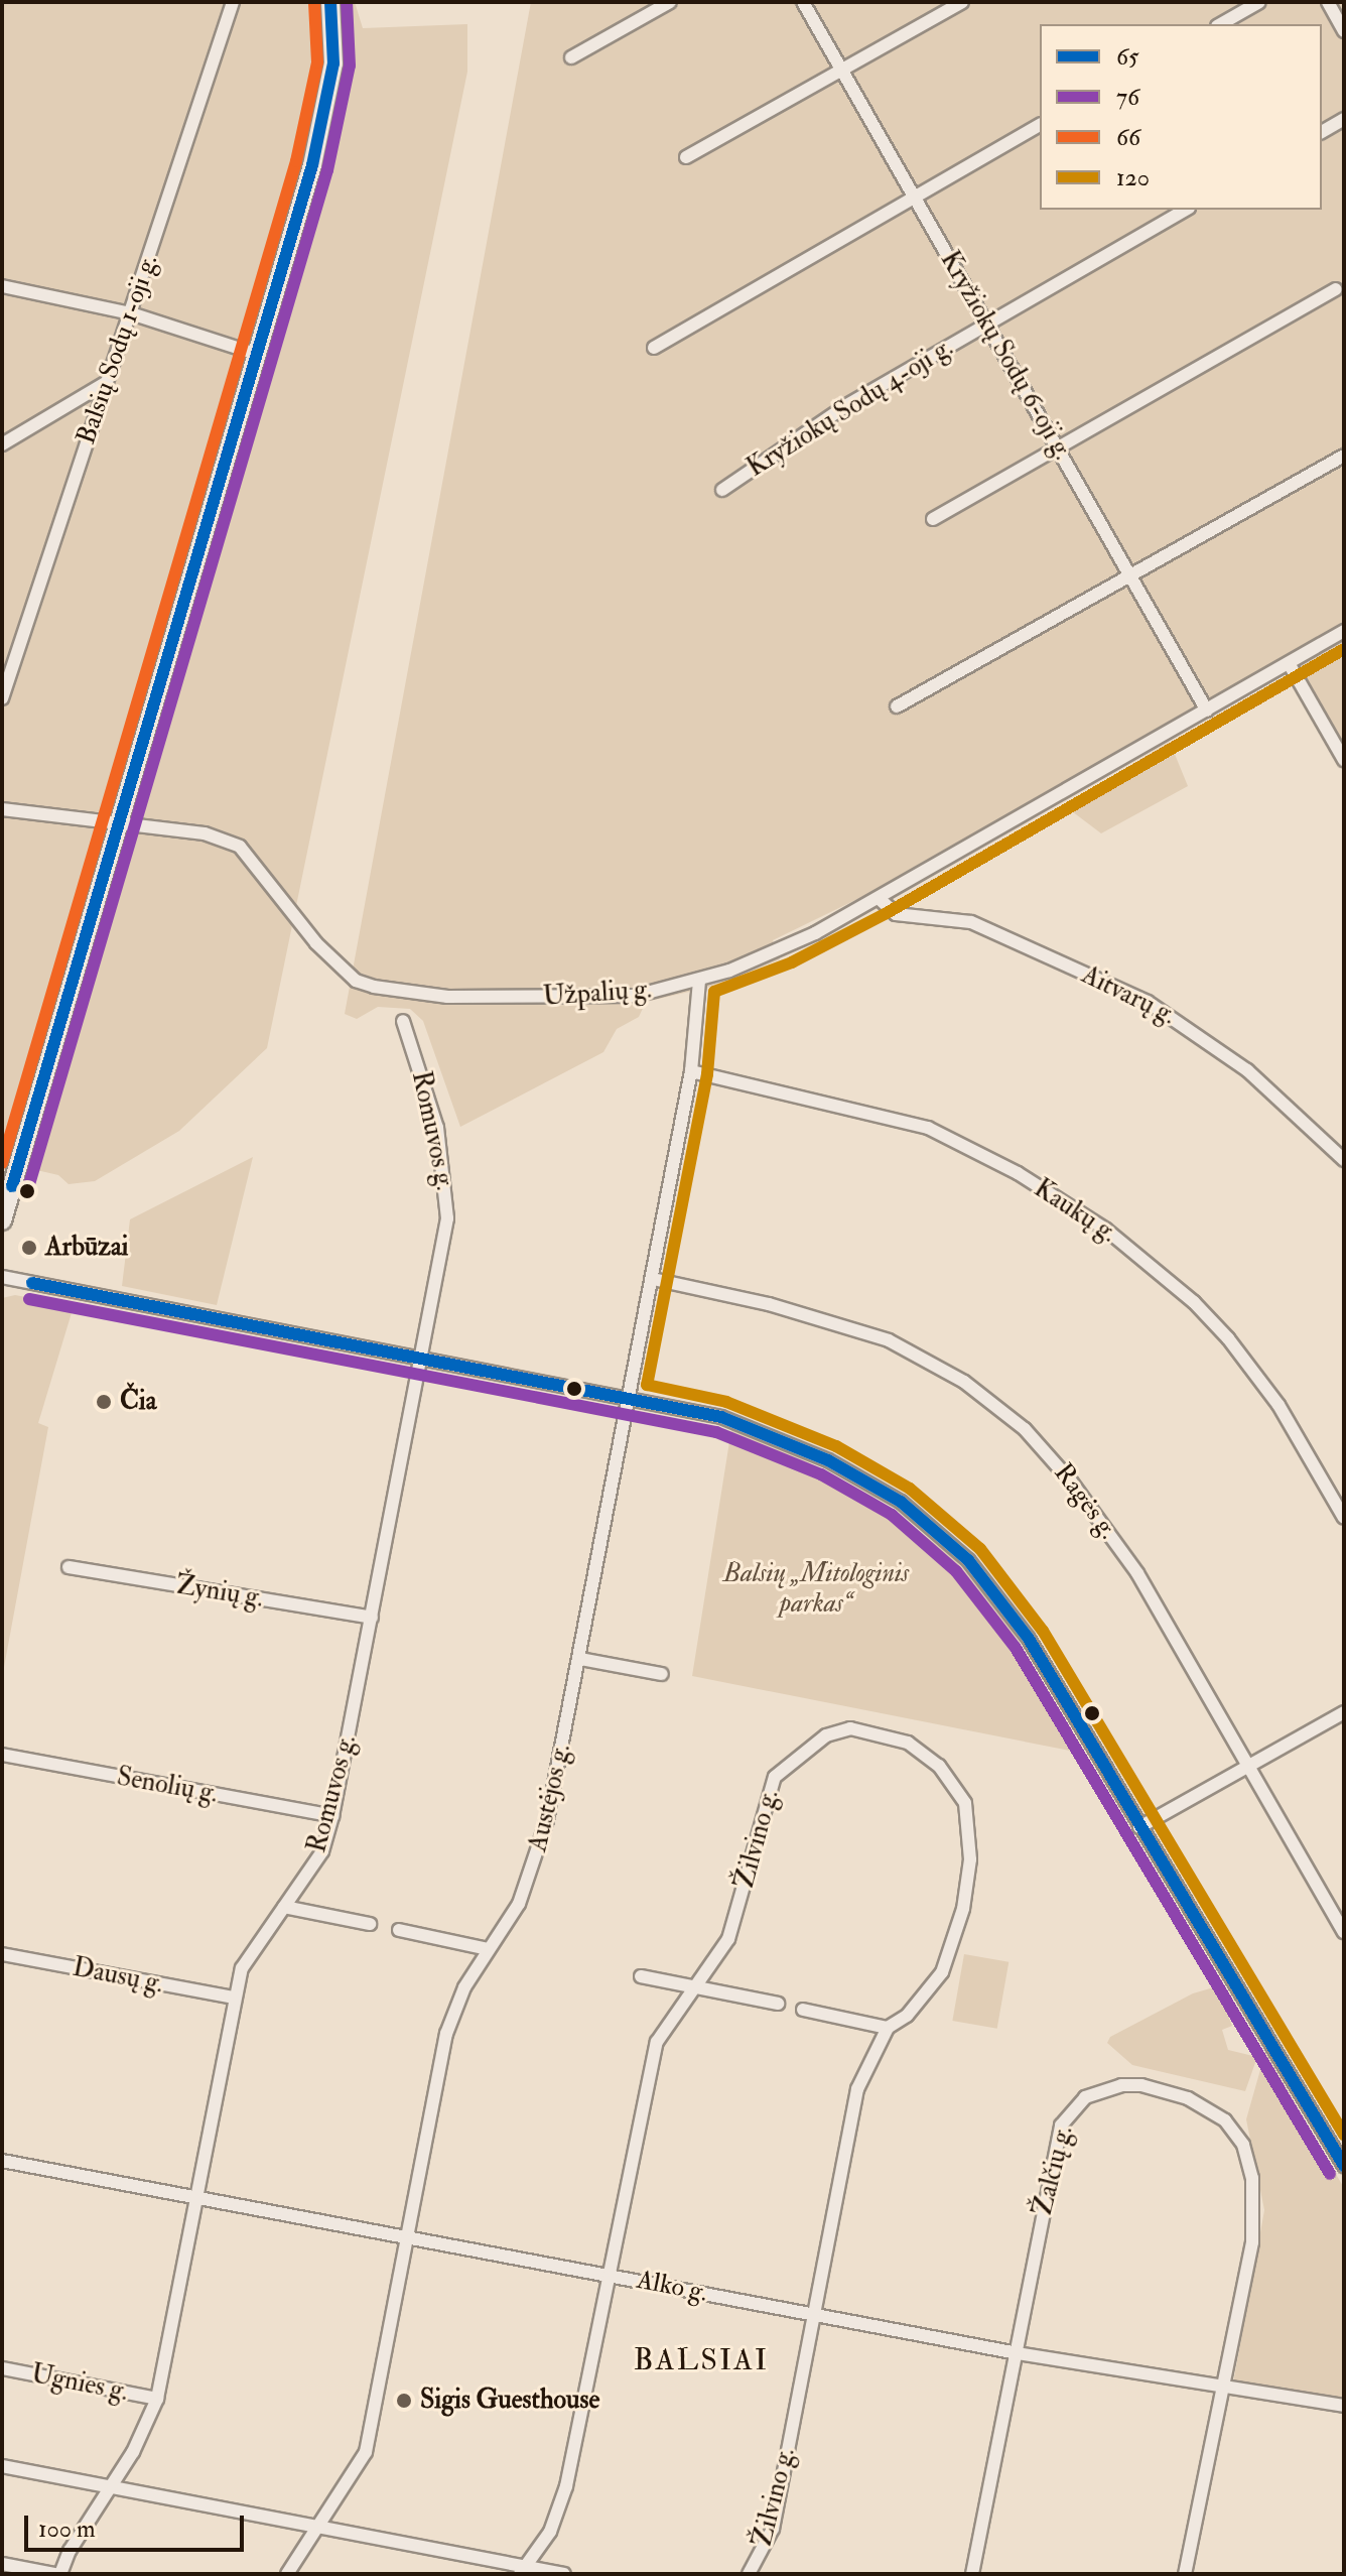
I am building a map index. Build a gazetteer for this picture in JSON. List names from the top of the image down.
{
  "streets": {
    "street": [
      "Balsių Sodų 1-oji g.",
      "Kryžiokų Sodų 6-oji g.",
      "Kryžiokų Sodų 4-oji g.",
      "Užpalių g.",
      "Aitvarų g.",
      "Romuvos g.",
      "Kaukų g.",
      "Ragės g.",
      "Žynių g.",
      "Senolių g.",
      "Austėjos g.",
      "Žilvino g.",
      "Dausų g.",
      "Žalčių g.",
      "Alko g.",
      "Ugnies g."
    ]
  },
  "crossings": [
    ["Kryžiokų Sodų 6-oji g.", "Kryžiokų Sodų 4-oji g."],
    ["Kryžiokų Sodų 6-oji g.", "Užpalių g."],
    ["Užpalių g.", "Aitvarų g."],
    ["Užpalių g.", "Austėjos g."],
    ["Romuvos g.", "Žynių g."],
    ["Romuvos g.", "Senolių g."],
    ["Romuvos g.", "Dausų g."],
    ["Romuvos g.", "Alko g."],
    ["Romuvos g.", "Ugnies g."],
    ["Kaukų g.", "Austėjos g."],
    ["Ragės g.", "Austėjos g."],
    ["Austėjos g.", "Alko g."],
    ["Žilvino g.", "Alko g."],
    ["Žalčių g.", "Alko g."]
  ],
  "districts": ["BALSIAI"],
  "parks": ["Balsių „Mitologinis parkas“"],
  "places": ["Arbūzai", "Čia", "Sigis Guesthouse"],
  "lines": [
    "transit line 65",
    "transit line 76",
    "transit line 66",
    "transit line 120"
  ],
  "legend": [
    "65",
    "76",
    "66",
    "120"
  ],
  "scale_bar": "100 m"
}
